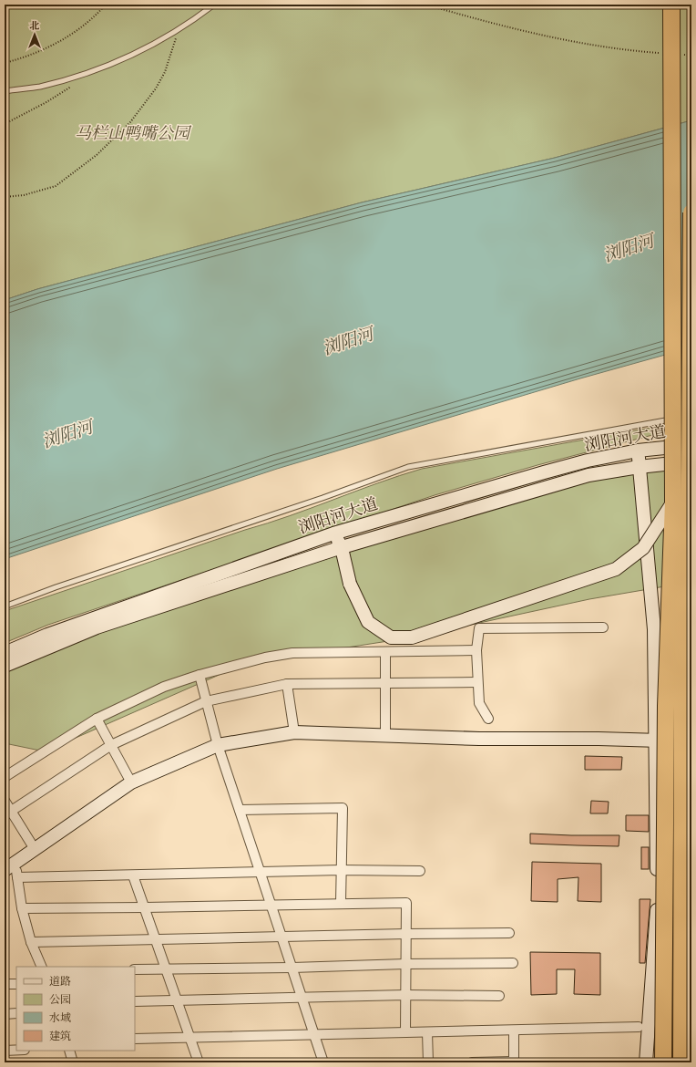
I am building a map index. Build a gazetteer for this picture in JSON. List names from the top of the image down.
{
  "streets": {
    "main road": ["浏阳河大道"]
  },
  "water": ["浏阳河"],
  "parks": ["马栏山鸭嘴公园"],
  "legend": [
    "道路",
    "公园",
    "水域",
    "建筑"
  ],
  "north": "top"
}
